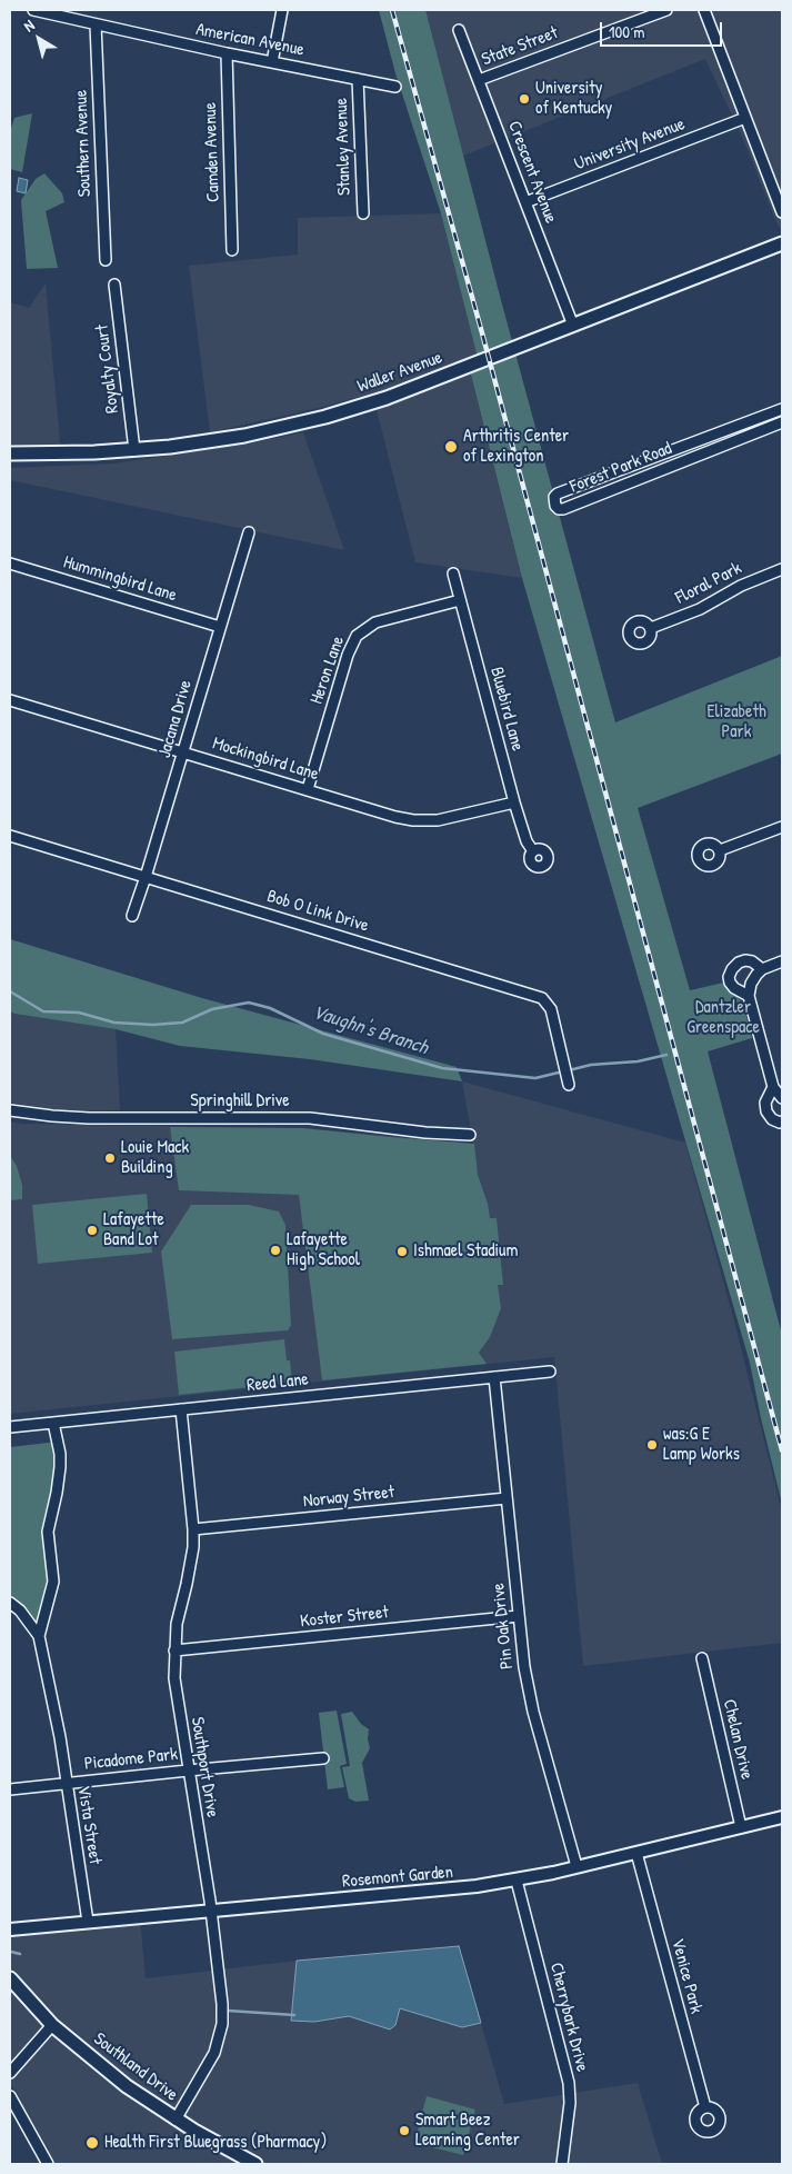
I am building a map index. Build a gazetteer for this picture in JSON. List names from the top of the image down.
{
  "streets": {
    "main road": ["Waller Avenue", "Southland Drive"],
    "street": [
      "American Avenue",
      "State Street",
      "Southern Avenue",
      "University Avenue",
      "Stanley Avenue",
      "Camden Avenue",
      "Crescent Avenue",
      "Royalty Court",
      "Forest Park Road",
      "Hummingbird Lane",
      "Floral Park",
      "Heron Lane",
      "Bluebird Lane",
      "Jacana Drive",
      "Mockingbird Lane",
      "Bob O Link Drive",
      "Springhill Drive",
      "Reed Lane",
      "Norway Street",
      "Koster Street",
      "Pin Oak Drive",
      "Chelan Drive",
      "Picadome Park",
      "Southport Drive",
      "Vista Street",
      "Rosemont Garden",
      "Venice Park",
      "Cherrybark Drive"
    ]
  },
  "crossings": [
    ["American Avenue", "Southern Avenue"],
    ["American Avenue", "Stanley Avenue"],
    ["American Avenue", "Camden Avenue"],
    ["State Street", "Crescent Avenue"],
    ["University Avenue", "Crescent Avenue"],
    ["Crescent Avenue", "Waller Avenue"],
    ["Royalty Court", "Waller Avenue"],
    ["Hummingbird Lane", "Jacana Drive"],
    ["Heron Lane", "Bluebird Lane"],
    ["Heron Lane", "Mockingbird Lane"],
    ["Bluebird Lane", "Mockingbird Lane"],
    ["Jacana Drive", "Mockingbird Lane"],
    ["Jacana Drive", "Bob O Link Drive"],
    ["Reed Lane", "Pin Oak Drive"],
    ["Reed Lane", "Southport Drive"],
    ["Norway Street", "Pin Oak Drive"],
    ["Norway Street", "Southport Drive"],
    ["Koster Street", "Pin Oak Drive"],
    ["Koster Street", "Southport Drive"],
    ["Pin Oak Drive", "Rosemont Garden"],
    ["Chelan Drive", "Rosemont Garden"],
    ["Picadome Park", "Southport Drive"],
    ["Picadome Park", "Vista Street"],
    ["Southport Drive", "Rosemont Garden"],
    ["Southport Drive", "Southland Drive"],
    ["Vista Street", "Rosemont Garden"],
    ["Rosemont Garden", "Venice Park"],
    ["Rosemont Garden", "Cherrybark Drive"]
  ],
  "water": ["Vaughn's Branch"],
  "parks": ["Elizabeth Park", "Dantzler Greenspace"],
  "places": [
    "University of Kentucky",
    "Arthritis Center of Lexington",
    "Louie Mack Building",
    "Lafayette Band Lot",
    "Lafayette High School",
    "Ishmael Stadium",
    "was:G E Lamp Works",
    "Smart Beez Learning Center",
    "Health First Bluegrass (Pharmacy)"
  ],
  "scale_bar": "100 m",
  "north": "top left"
}
